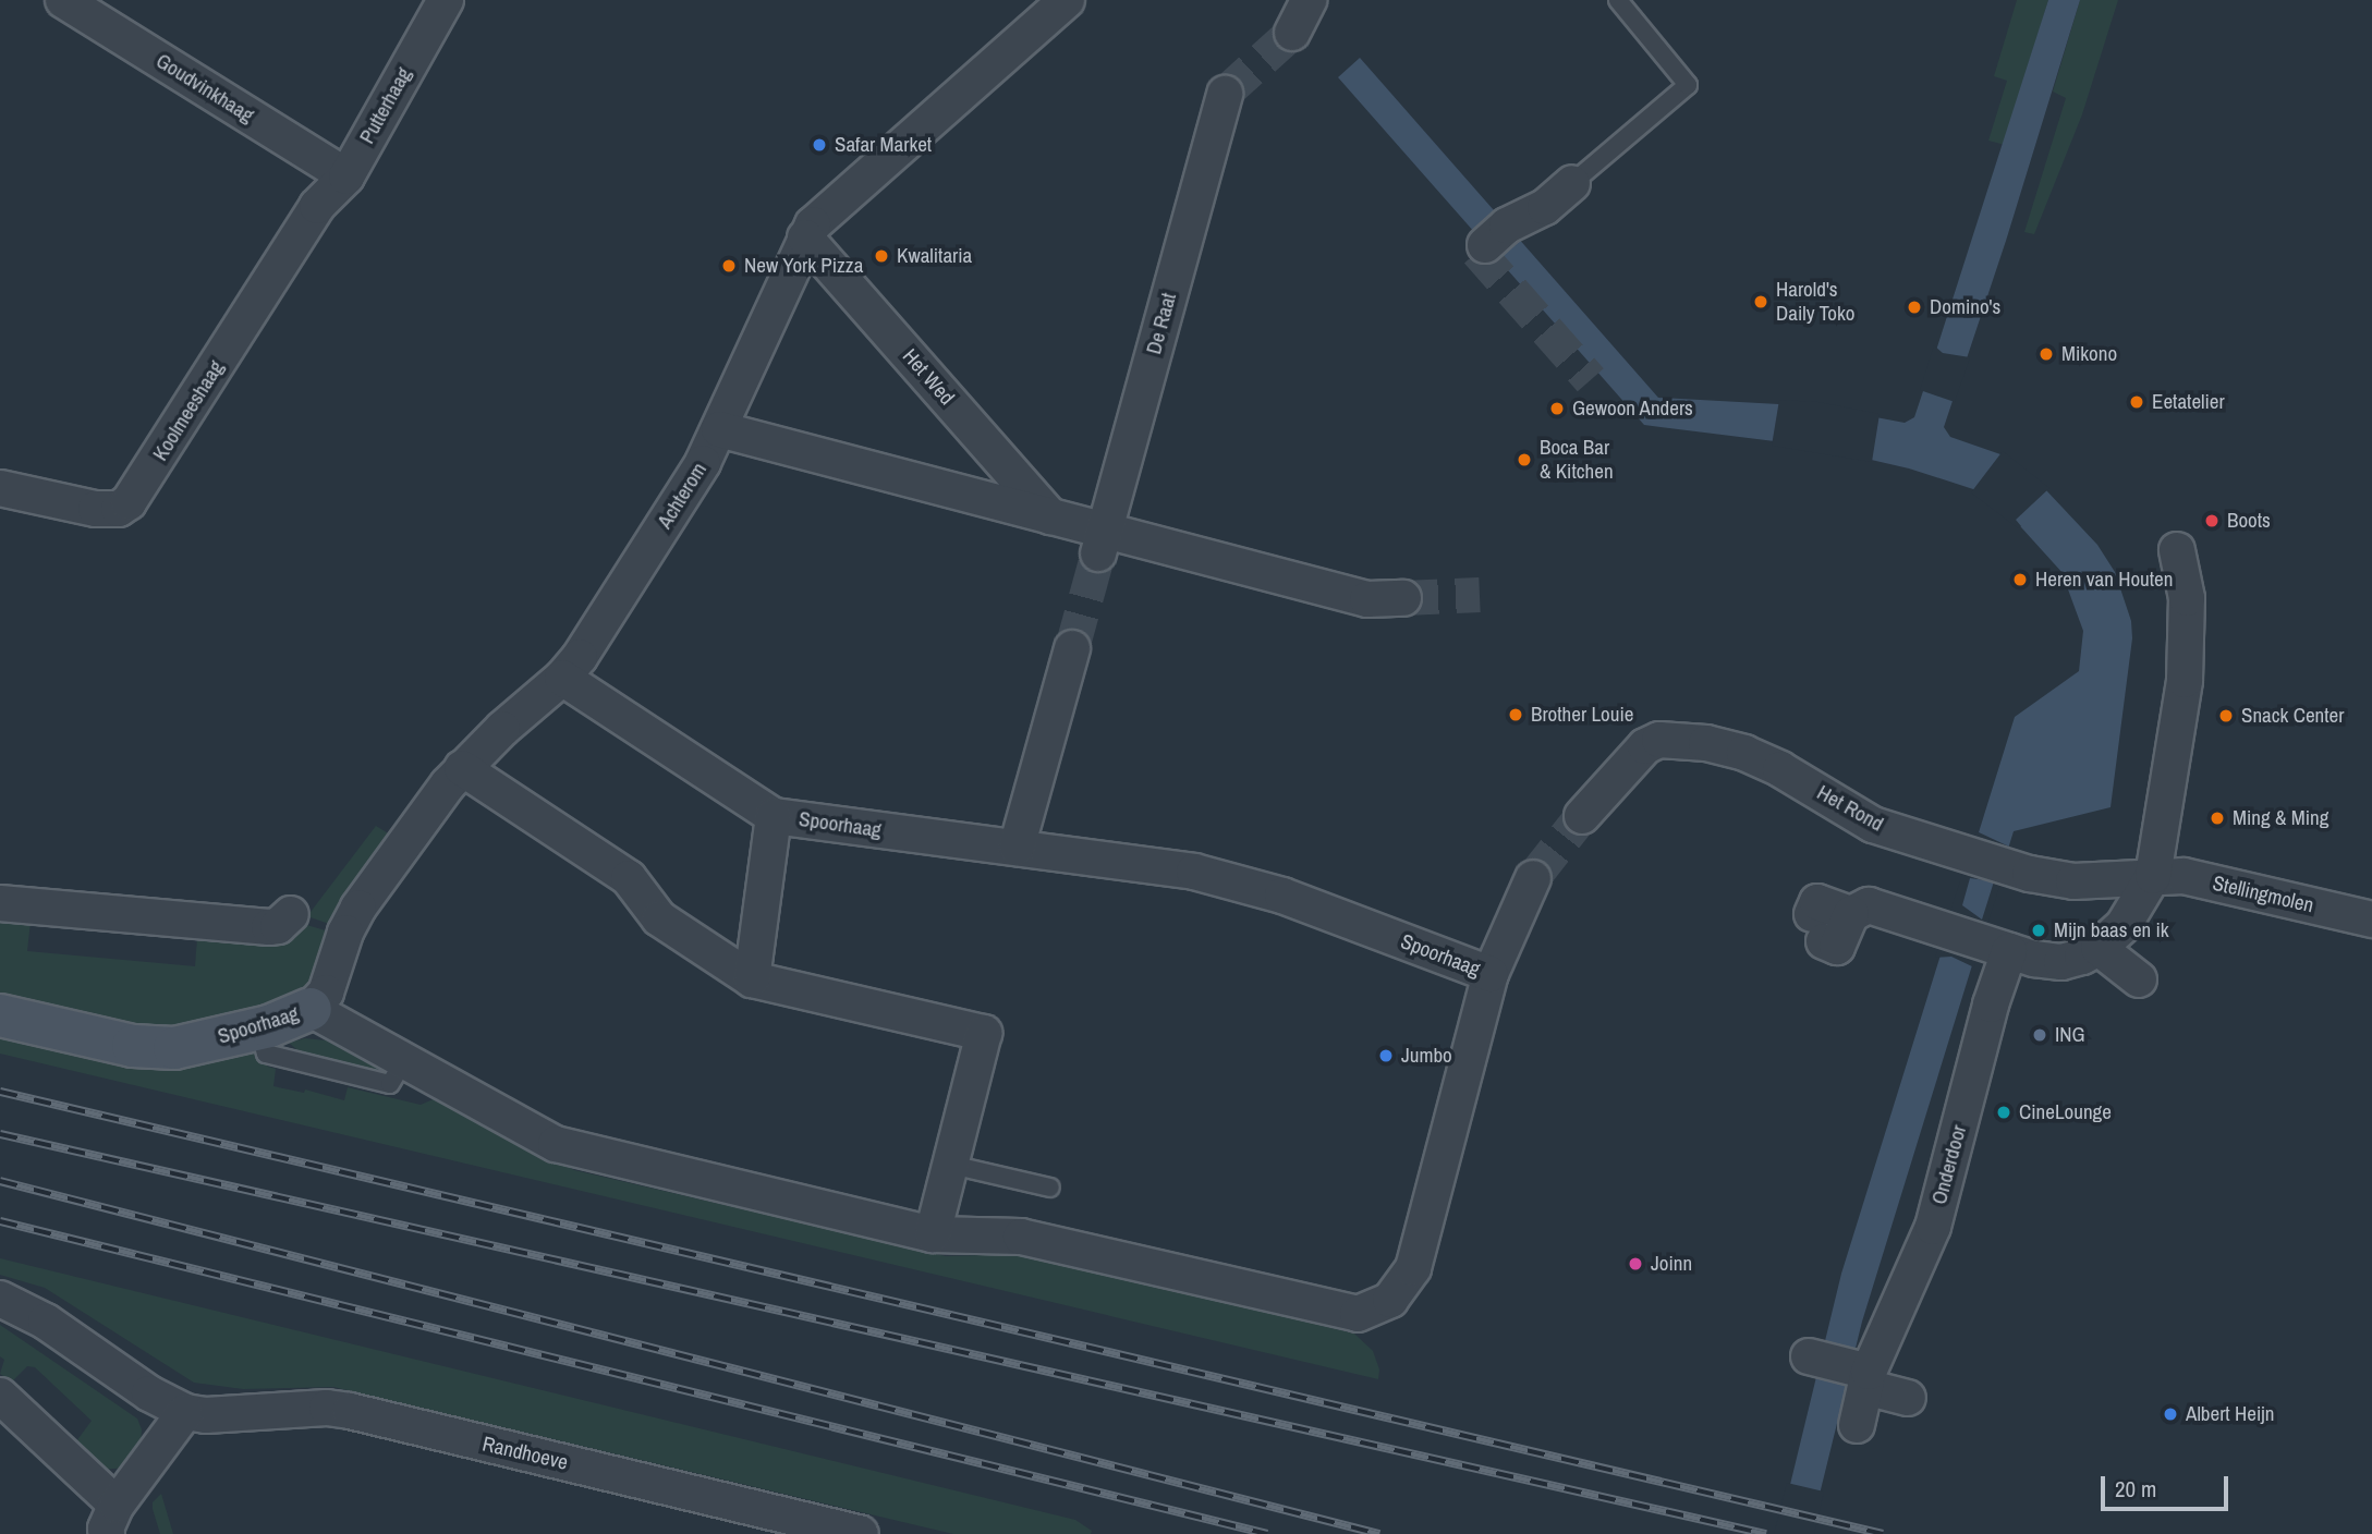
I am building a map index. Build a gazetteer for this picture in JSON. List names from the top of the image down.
{
  "streets": {
    "street": [
      "Goudvinkhaag",
      "Putterhaag",
      "De Raat",
      "Het Wed",
      "Koolmeeshaag",
      "Achterom",
      "Het Rond",
      "Spoorhaag",
      "Stellingmolen",
      "Onderdoor",
      "Randhoeve"
    ]
  },
  "crossings": [
    ["Goudvinkhaag", "Putterhaag"],
    ["Putterhaag", "Koolmeeshaag"],
    ["Het Wed", "Achterom"],
    ["Achterom", "Spoorhaag"],
    ["Het Rond", "Stellingmolen"]
  ],
  "places": [
    "Safar Market",
    "Kwalitaria",
    "New York Pizza",
    "Harold's Daily Toko",
    "Domino's",
    "Mikono",
    "Eetatelier",
    "Gewoon Anders",
    "Boca Bar & Kitchen",
    "Boots",
    "Heren van Houten",
    "Brother Louie",
    "Snack Center",
    "Ming & Ming",
    "Mijn baas en ik",
    "ING",
    "Jumbo",
    "CineLounge",
    "Joinn",
    "Albert Heijn"
  ],
  "scale_bar": "20 m"
}
